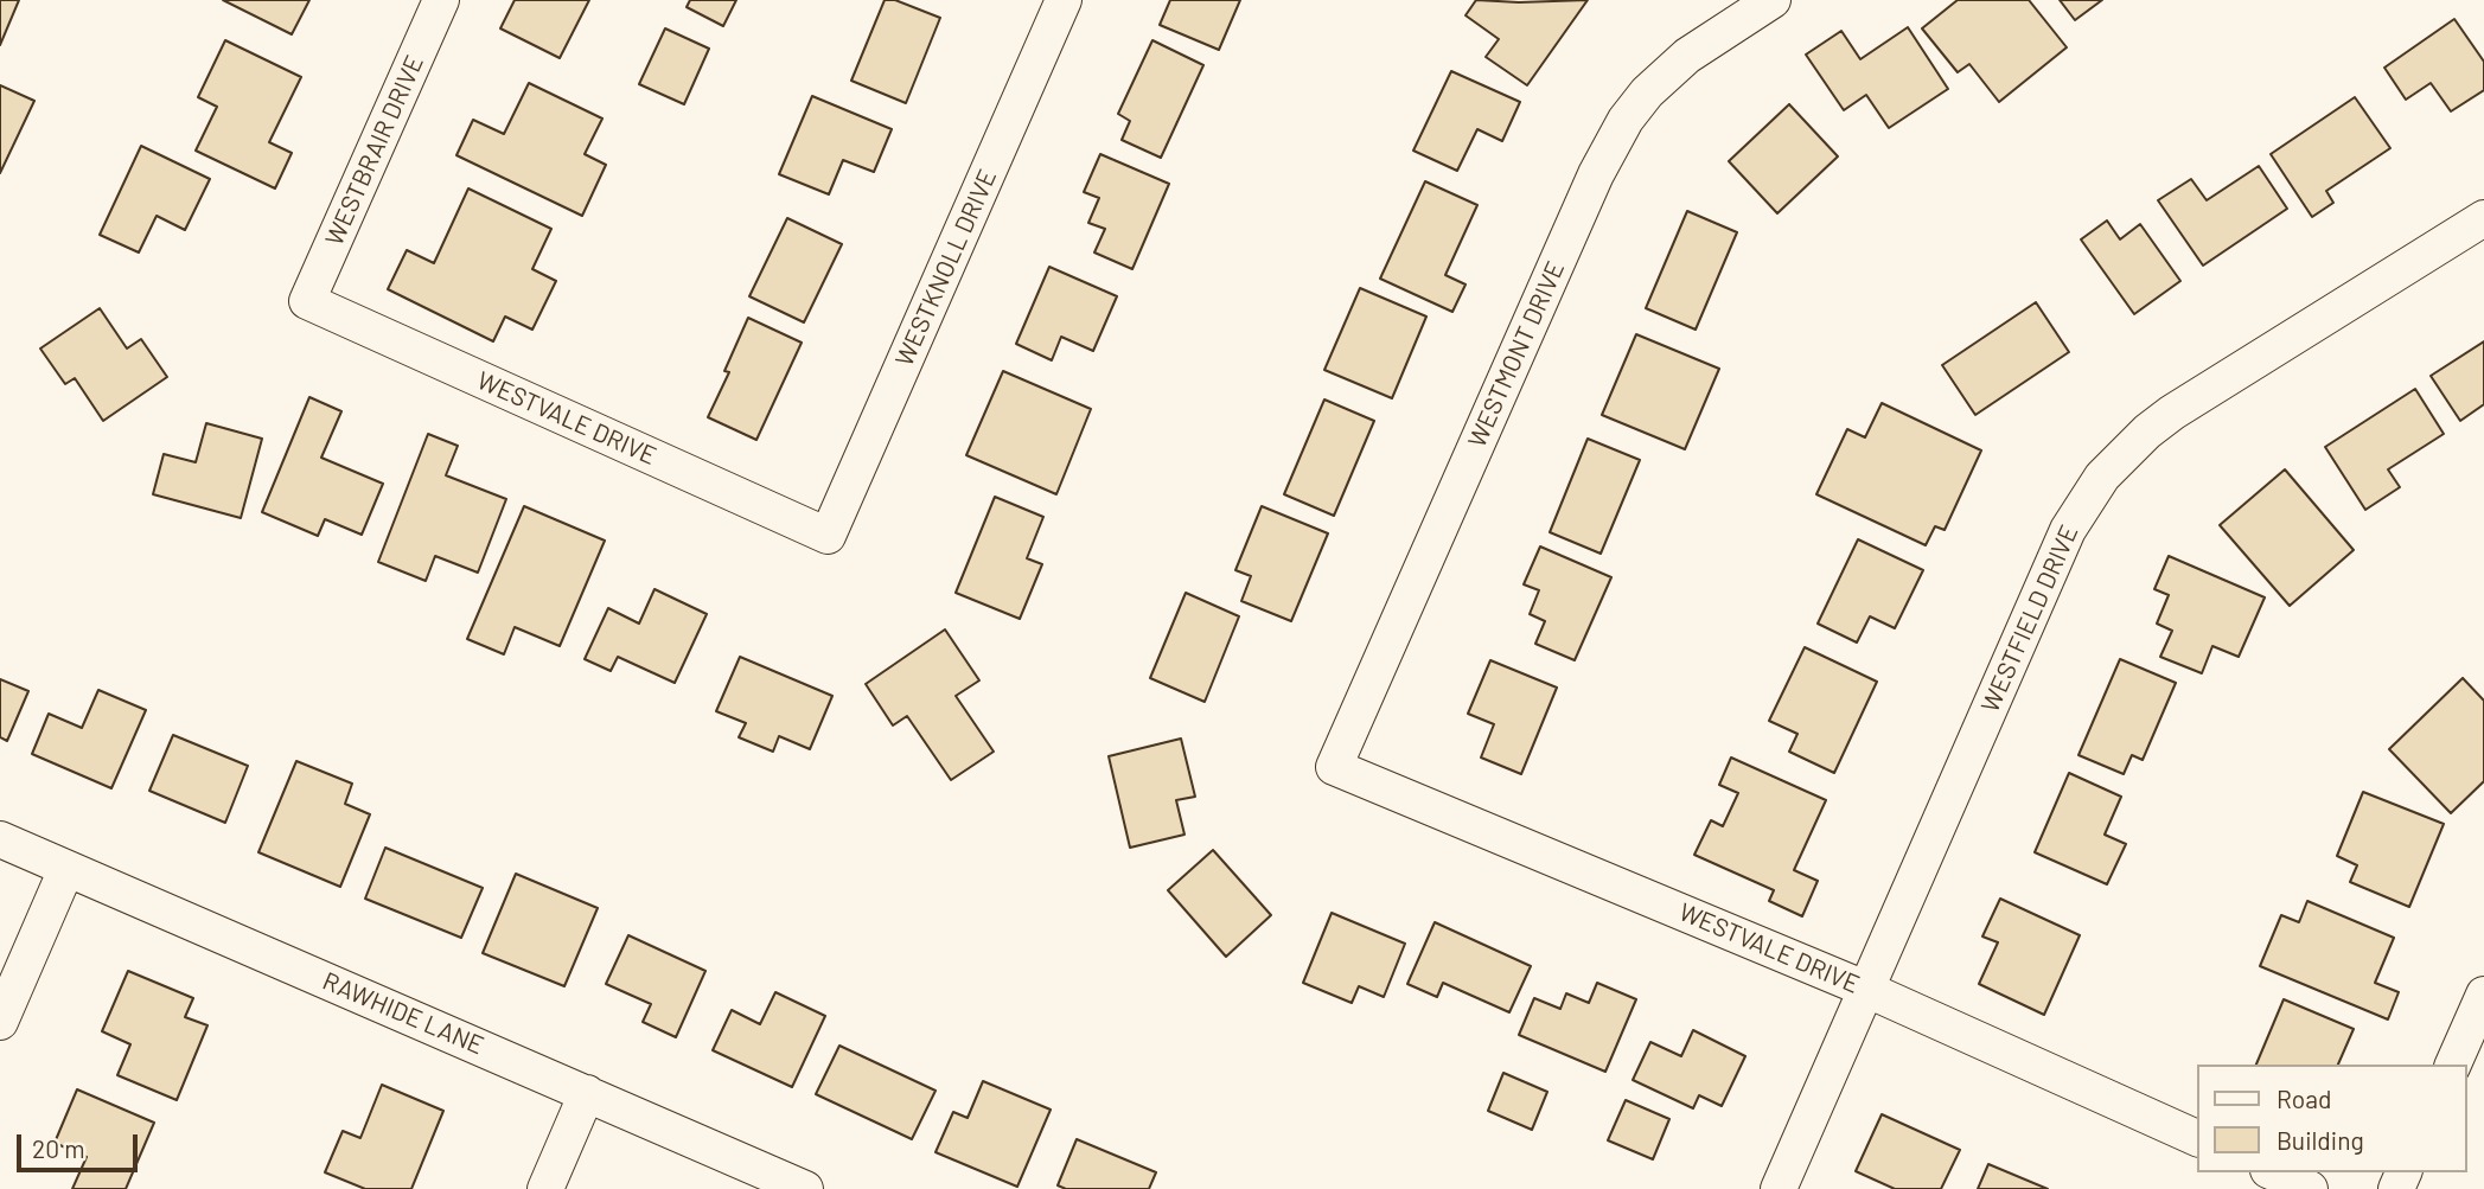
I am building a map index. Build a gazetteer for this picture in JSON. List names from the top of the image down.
{
  "streets": {
    "street": [
      "WESTBRAIR DRIVE",
      "WESTKNOLL DRIVE",
      "WESTMONT DRIVE",
      "WESTVALE DRIVE",
      "WESTFIELD DRIVE",
      "RAWHIDE LANE"
    ]
  },
  "crossings": [
    ["WESTBRAIR DRIVE", "WESTVALE DRIVE"],
    ["WESTKNOLL DRIVE", "WESTVALE DRIVE"],
    ["WESTMONT DRIVE", "WESTVALE DRIVE"],
    ["WESTVALE DRIVE", "WESTFIELD DRIVE"]
  ],
  "legend": ["Road", "Building"],
  "scale_bar": "20 m"
}
